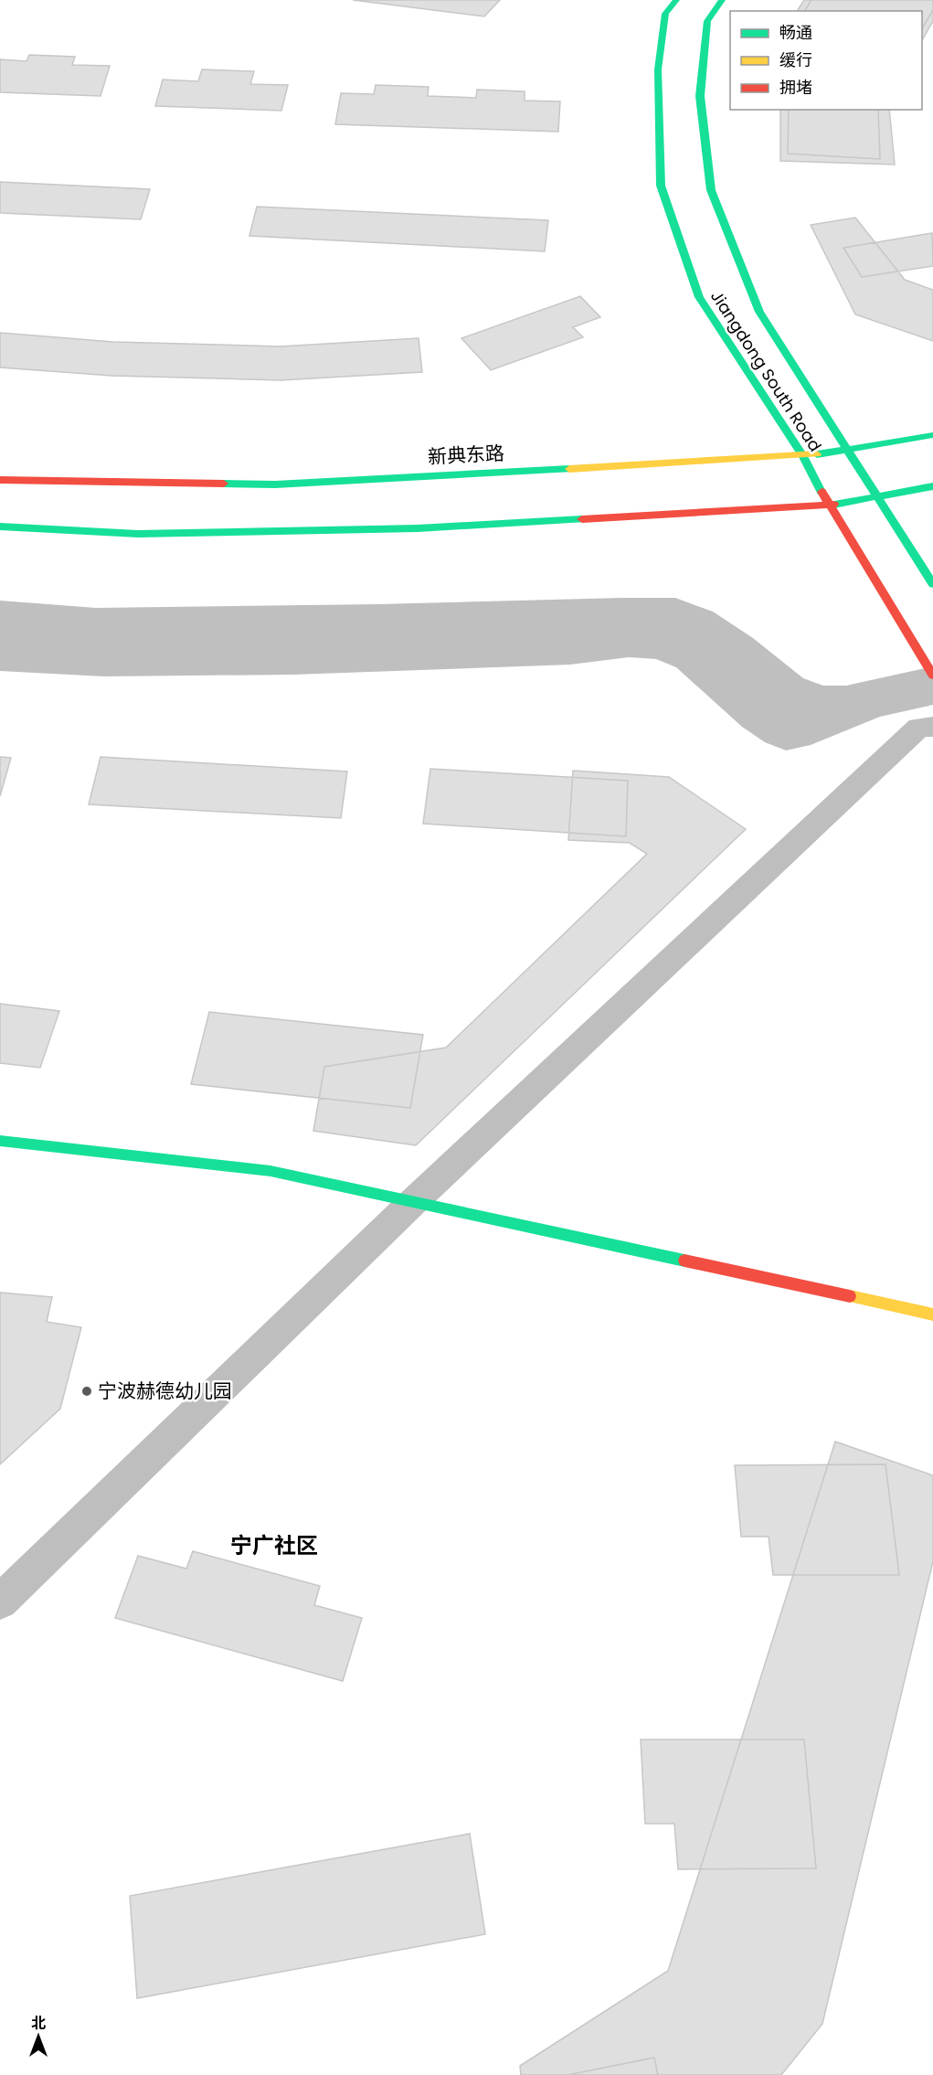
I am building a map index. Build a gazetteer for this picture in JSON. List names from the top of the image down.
{
  "streets": {
    "main road": ["Jiangdong South Road", "新典东路"]
  },
  "crossings": [
    ["Jiangdong South Road", "新典东路"]
  ],
  "districts": ["宁广社区"],
  "places": ["宁波赫德幼儿园"],
  "legend": ["畅通", "缓行", "拥堵"],
  "north": "top"
}
